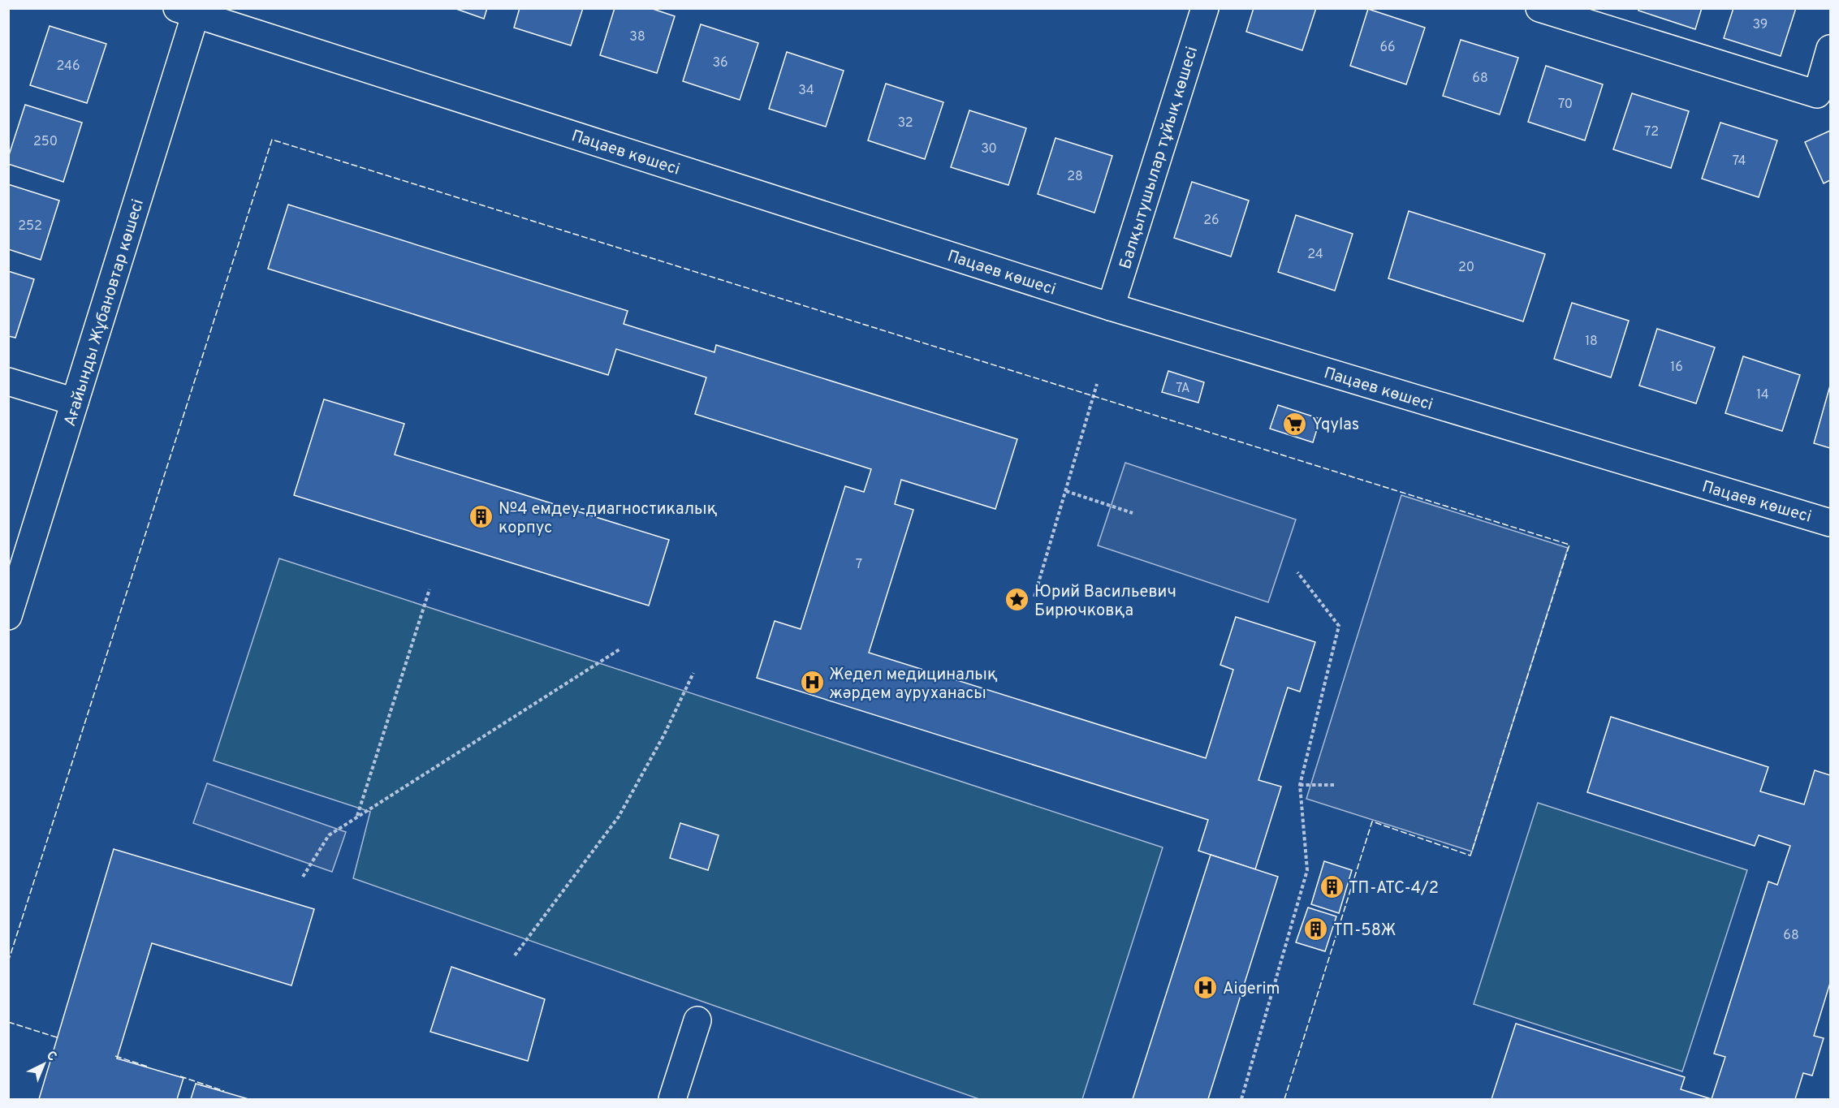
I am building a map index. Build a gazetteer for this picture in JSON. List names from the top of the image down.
{
  "streets": {
    "main road": ["Пацаев көшесі", "Балқытушылар тұйық көшесі", "Ағайынды Жұбановтар көшесі"]
  },
  "crossings": [
    ["Пацаев көшесі", "Балқытушылар тұйық көшесі"],
    ["Пацаев көшесі", "Ағайынды Жұбановтар көшесі"]
  ],
  "places": {
    "supermarket": ["Yqylas"],
    "building": ["№4 емдеу-диагностикалық корпус", "ТП-АТС-4/2", "ТП-58Ж"],
    "place": ["Юрий Васильевич Бирючковқа"],
    "hospital": ["Жедел медициналық жәрдем ауруханасы", "Aigerim"]
  },
  "house_numbers": [
    "39",
    "38",
    "66",
    "36",
    "246",
    "68",
    "34",
    "70",
    "32",
    "72",
    "250",
    "30",
    "74",
    "28",
    "26",
    "252",
    "24",
    "20",
    "18",
    "16",
    "7А",
    "14",
    "7",
    "68"
  ],
  "north": "top right"
}
